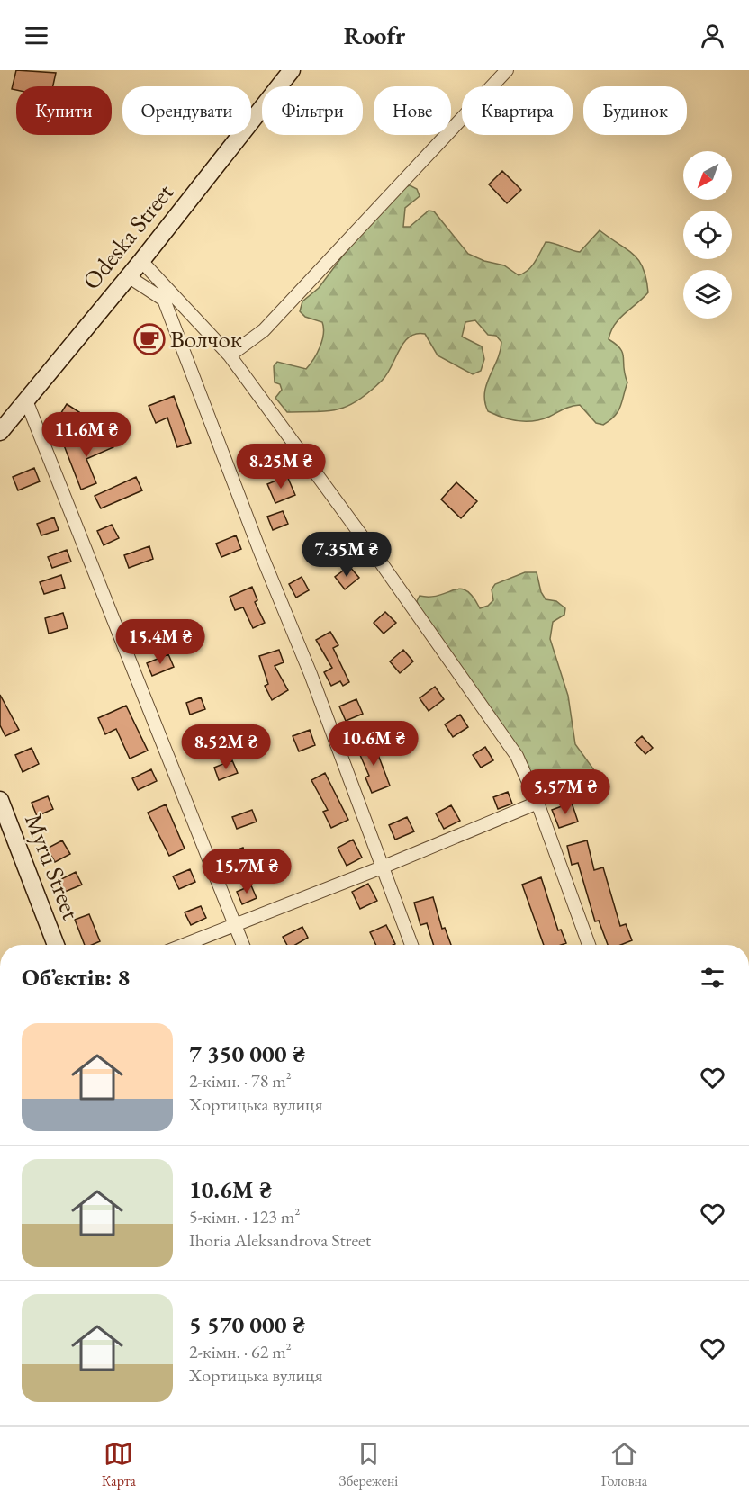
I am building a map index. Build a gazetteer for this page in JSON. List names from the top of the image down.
{
  "streets": {
    "street": ["Odeska Street", "Myru Street"]
  },
  "places": {
    "cafe": ["Волчок"]
  },
  "north": "bottom left",
  "page": {
    "header": "Roofr",
    "chip": [
      "Купити",
      "Орендувати",
      "Фільтри",
      "Нове",
      "Квартира",
      "Будинок"
    ],
    "price": [
      "11.6M ₴",
      "8.25M ₴",
      "7.35M ₴",
      "15.4M ₴",
      "10.6M ₴",
      "8.52M ₴",
      "5.57M ₴",
      "15.7M ₴"
    ],
    "heading": "Об’єктів: 8",
    "list": [
      {
        "name": "7 350 000 ₴",
        "note": "2-кімн. · 78 m² · Хортицька вулиця"
      },
      {
        "name": "10.6M ₴",
        "note": "5-кімн. · 123 m² · Ihoria Aleksandrova Street"
      },
      {
        "name": "5 570 000 ₴",
        "note": "2-кімн. · 62 m² · Хортицька вулиця"
      }
    ],
    "tabs": ["Карта", "Збережені", "Головна"]
  }
}
